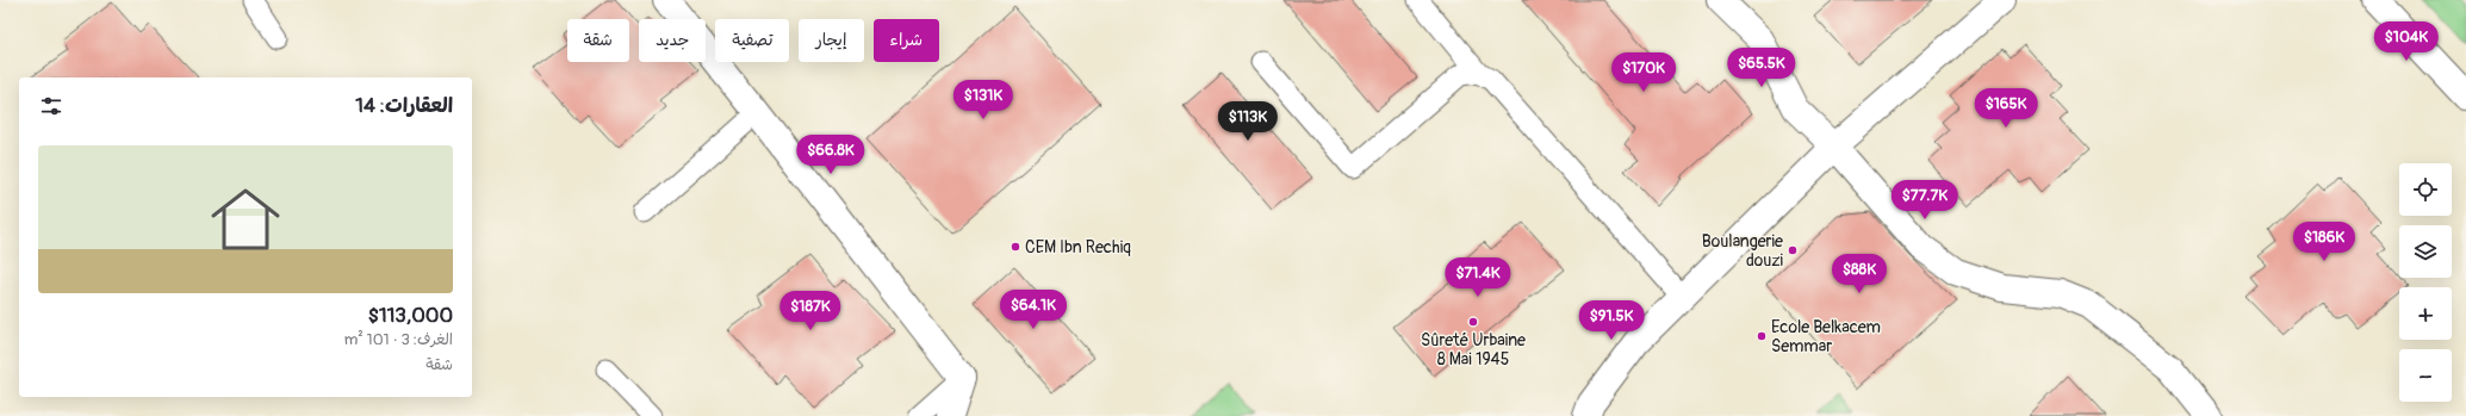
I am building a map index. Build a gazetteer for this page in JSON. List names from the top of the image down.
{
  "places": [
    "CEM Ibn Rechiq",
    "Boulangerie douzi",
    "Sûreté Urbaine 8 Mai 1945",
    "Ecole Belkacem Semmar"
  ],
  "page": {
    "chip": [
      "شراء",
      "إيجار",
      "تصفية",
      "جديد",
      "شقة"
    ],
    "price": [
      "$104K",
      "$65.5K",
      "$170K",
      "$131K",
      "$165K",
      "$113K",
      "$66.8K",
      "$77.7K",
      "$186K",
      "$88K",
      "$71.4K",
      "$64.1K",
      "$187K",
      "$91.5K"
    ],
    "heading": "العقارات: 14",
    "list": [
      {
        "name": "$113,000",
        "note": "الغرف: 3 · 101 m² · شقة"
      }
    ],
    "map_buttons": ["+", "−"]
  }
}
